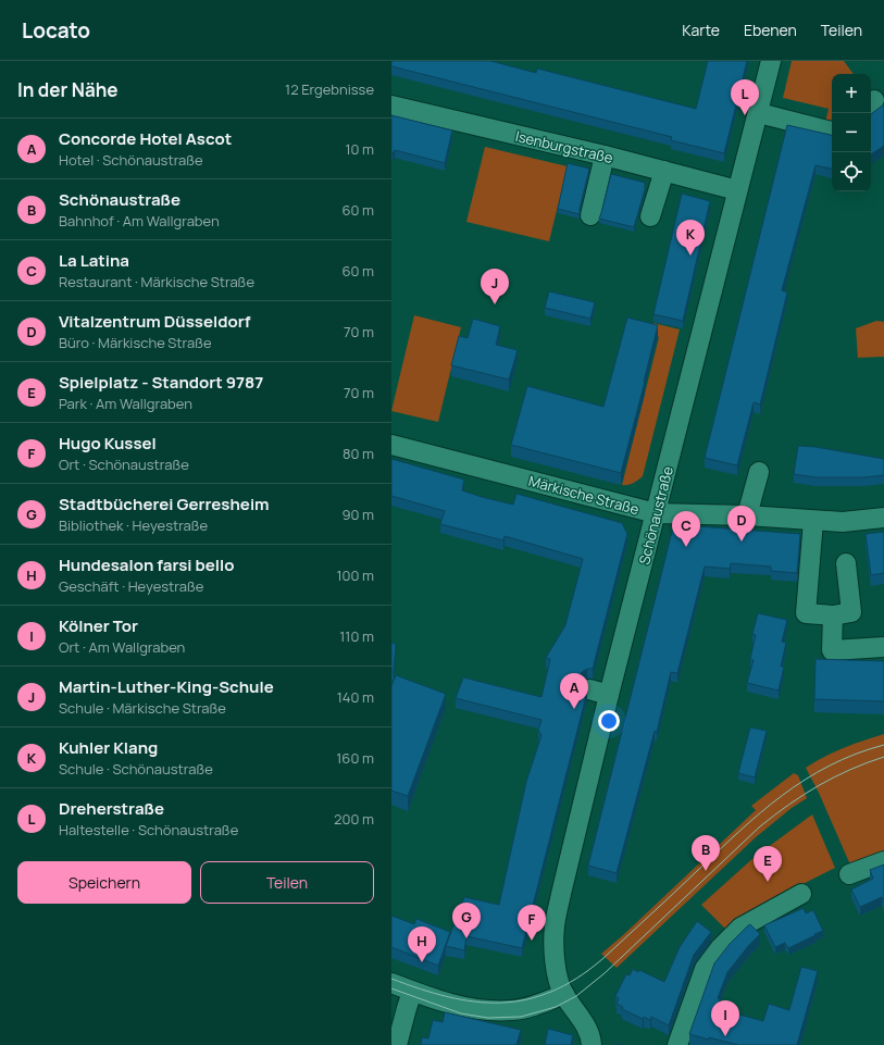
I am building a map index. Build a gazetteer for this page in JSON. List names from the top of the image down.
{
  "streets": {
    "street": ["Isenburgstraße", "Märkische Straße", "Schönaustraße"]
  },
  "crossings": [
    ["Isenburgstraße", "Schönaustraße"],
    ["Märkische Straße", "Schönaustraße"]
  ],
  "page": {
    "header": "Locato",
    "nav": ["Karte", "Ebenen", "Teilen"],
    "heading": ["In der Nähe", "12 Ergebnisse"],
    "map_buttons": ["+", "−"],
    "pins": [
      "L",
      "K",
      "J",
      "D",
      "C",
      "A",
      "B",
      "E",
      "G",
      "F",
      "H",
      "I"
    ],
    "list": [
      {
        "mark": "A",
        "name": "Concorde Hotel Ascot",
        "note": "Hotel · Schönaustraße",
        "value": "10 m"
      },
      {
        "mark": "B",
        "name": "Schönaustraße",
        "note": "Bahnhof · Am Wallgraben",
        "value": "60 m"
      },
      {
        "mark": "C",
        "name": "La Latina",
        "note": "Restaurant · Märkische Straße",
        "value": "60 m"
      },
      {
        "mark": "D",
        "name": "Vitalzentrum Düsseldorf",
        "note": "Büro · Märkische Straße",
        "value": "70 m"
      },
      {
        "mark": "E",
        "name": "Spielplatz - Standort 9787",
        "note": "Park · Am Wallgraben",
        "value": "70 m"
      },
      {
        "mark": "F",
        "name": "Hugo Kussel",
        "note": "Ort · Schönaustraße",
        "value": "80 m"
      },
      {
        "mark": "G",
        "name": "Stadtbücherei Gerresheim",
        "note": "Bibliothek · Heyestraße",
        "value": "90 m"
      },
      {
        "mark": "H",
        "name": "Hundesalon farsi bello",
        "note": "Geschäft · Heyestraße",
        "value": "100 m"
      },
      {
        "mark": "I",
        "name": "Kölner Tor",
        "note": "Ort · Am Wallgraben",
        "value": "110 m"
      },
      {
        "mark": "J",
        "name": "Martin-Luther-King-Schule",
        "note": "Schule · Märkische Straße",
        "value": "140 m"
      },
      {
        "mark": "K",
        "name": "Kuhler Klang",
        "note": "Schule · Schönaustraße",
        "value": "160 m"
      },
      {
        "mark": "L",
        "name": "Dreherstraße",
        "note": "Haltestelle · Schönaustraße",
        "value": "200 m"
      }
    ],
    "buttons": ["Speichern", "Teilen"]
  }
}
